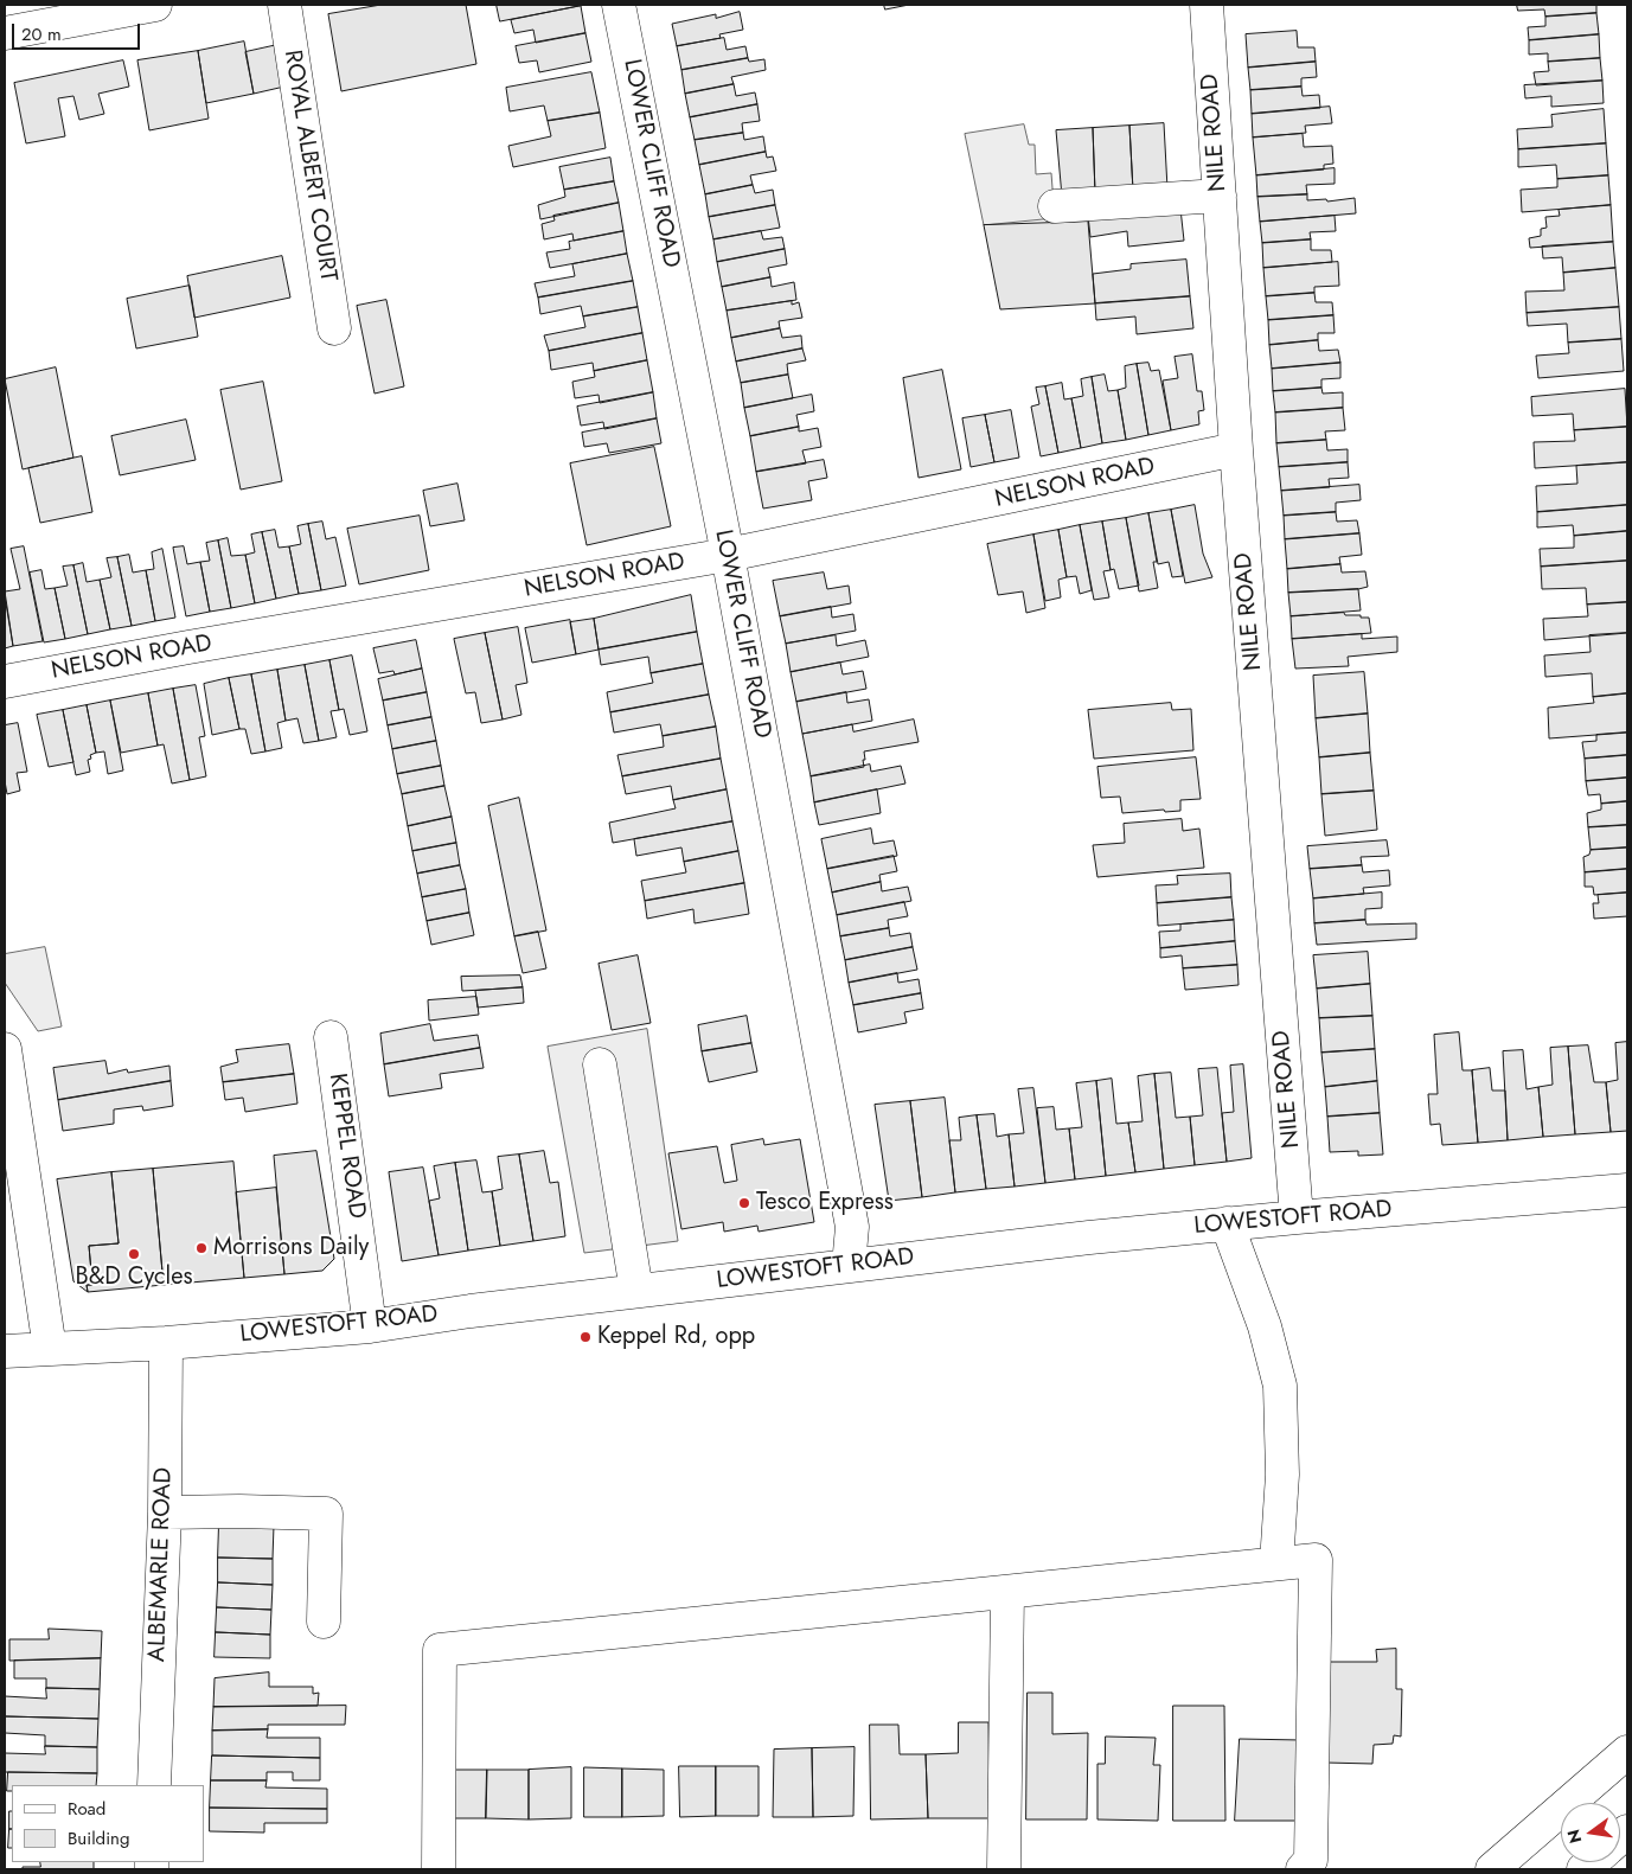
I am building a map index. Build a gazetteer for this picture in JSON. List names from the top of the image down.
{
  "streets": {
    "main road": [
      "NILE ROAD",
      "LOWER CLIFF ROAD",
      "ROYAL ALBERT COURT",
      "NELSON ROAD",
      "KEPPEL ROAD",
      "LOWESTOFT ROAD",
      "ALBEMARLE ROAD"
    ]
  },
  "crossings": [
    ["NILE ROAD", "NELSON ROAD"],
    ["NILE ROAD", "LOWESTOFT ROAD"],
    ["LOWER CLIFF ROAD", "NELSON ROAD"],
    ["LOWER CLIFF ROAD", "LOWESTOFT ROAD"],
    ["KEPPEL ROAD", "LOWESTOFT ROAD"],
    ["LOWESTOFT ROAD", "ALBEMARLE ROAD"]
  ],
  "places": [
    "Tesco Express",
    "Morrisons Daily",
    "B&D Cycles",
    "Keppel Rd, opp"
  ],
  "legend": ["Road", "Building"],
  "scale_bar": "20 m",
  "north": "left"
}
